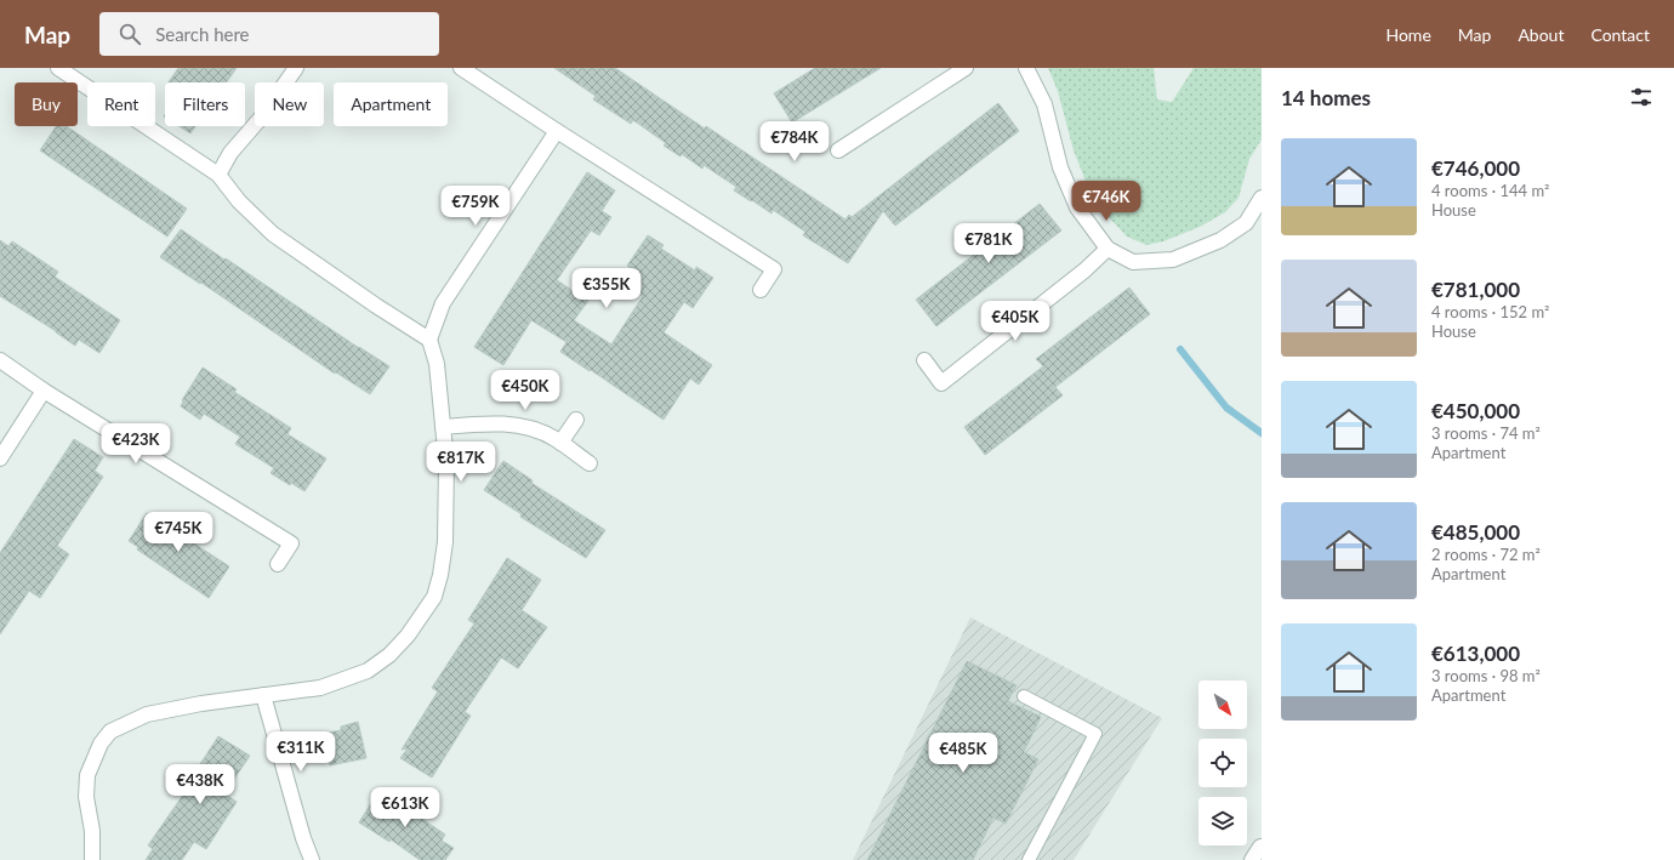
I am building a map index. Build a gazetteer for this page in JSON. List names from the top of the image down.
{
  "north": "bottom right",
  "page": {
    "header": "Map",
    "search": "Search here",
    "nav": [
      "Home",
      "Map",
      "About",
      "Contact"
    ],
    "heading": "14 homes",
    "chip": [
      "Buy",
      "Rent",
      "Filters",
      "New",
      "Apartment"
    ],
    "price": [
      "€784K",
      "€746K",
      "€759K",
      "€781K",
      "€355K",
      "€405K",
      "€450K",
      "€423K",
      "€817K",
      "€745K",
      "€311K",
      "€485K",
      "€438K",
      "€613K"
    ],
    "list": [
      {
        "name": "€746,000",
        "note": "4 rooms · 144 m² · House"
      },
      {
        "name": "€781,000",
        "note": "4 rooms · 152 m² · House"
      },
      {
        "name": "€450,000",
        "note": "3 rooms · 74 m² · Apartment"
      },
      {
        "name": "€485,000",
        "note": "2 rooms · 72 m² · Apartment"
      },
      {
        "name": "€613,000",
        "note": "3 rooms · 98 m² · Apartment"
      }
    ]
  }
}
